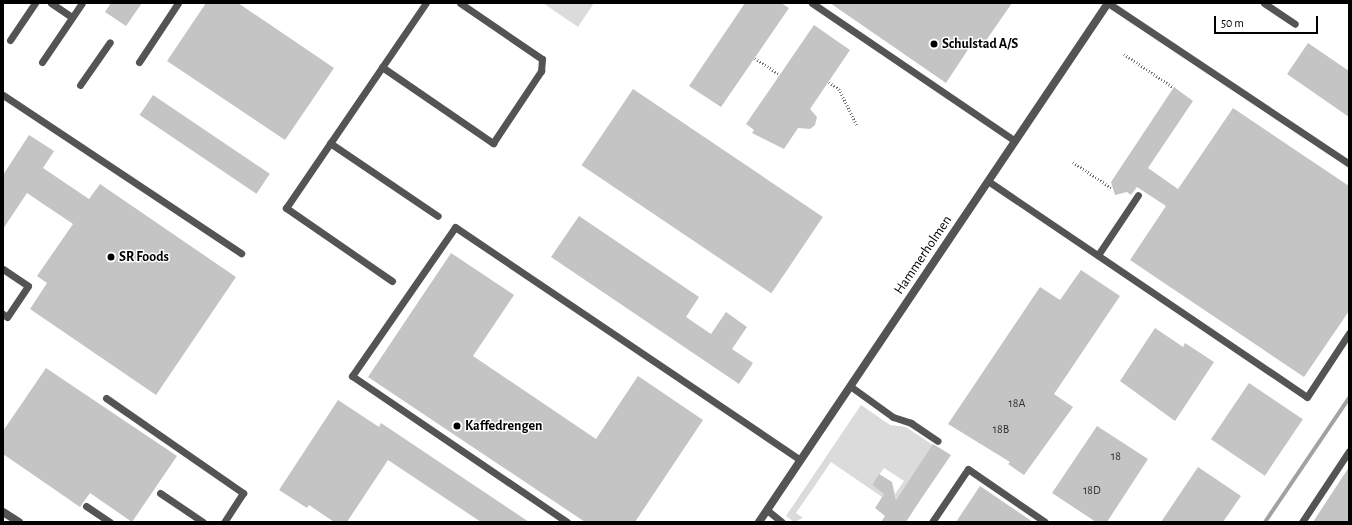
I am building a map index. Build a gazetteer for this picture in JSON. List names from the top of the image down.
{
  "streets": {
    "street": ["Hammerholmen"]
  },
  "places": ["Schulstad A/S", "SR Foods", "Kaffedrengen"],
  "house_numbers": [
    "18A",
    "18B",
    "18",
    "18D"
  ],
  "scale_bar": "50 m"
}
